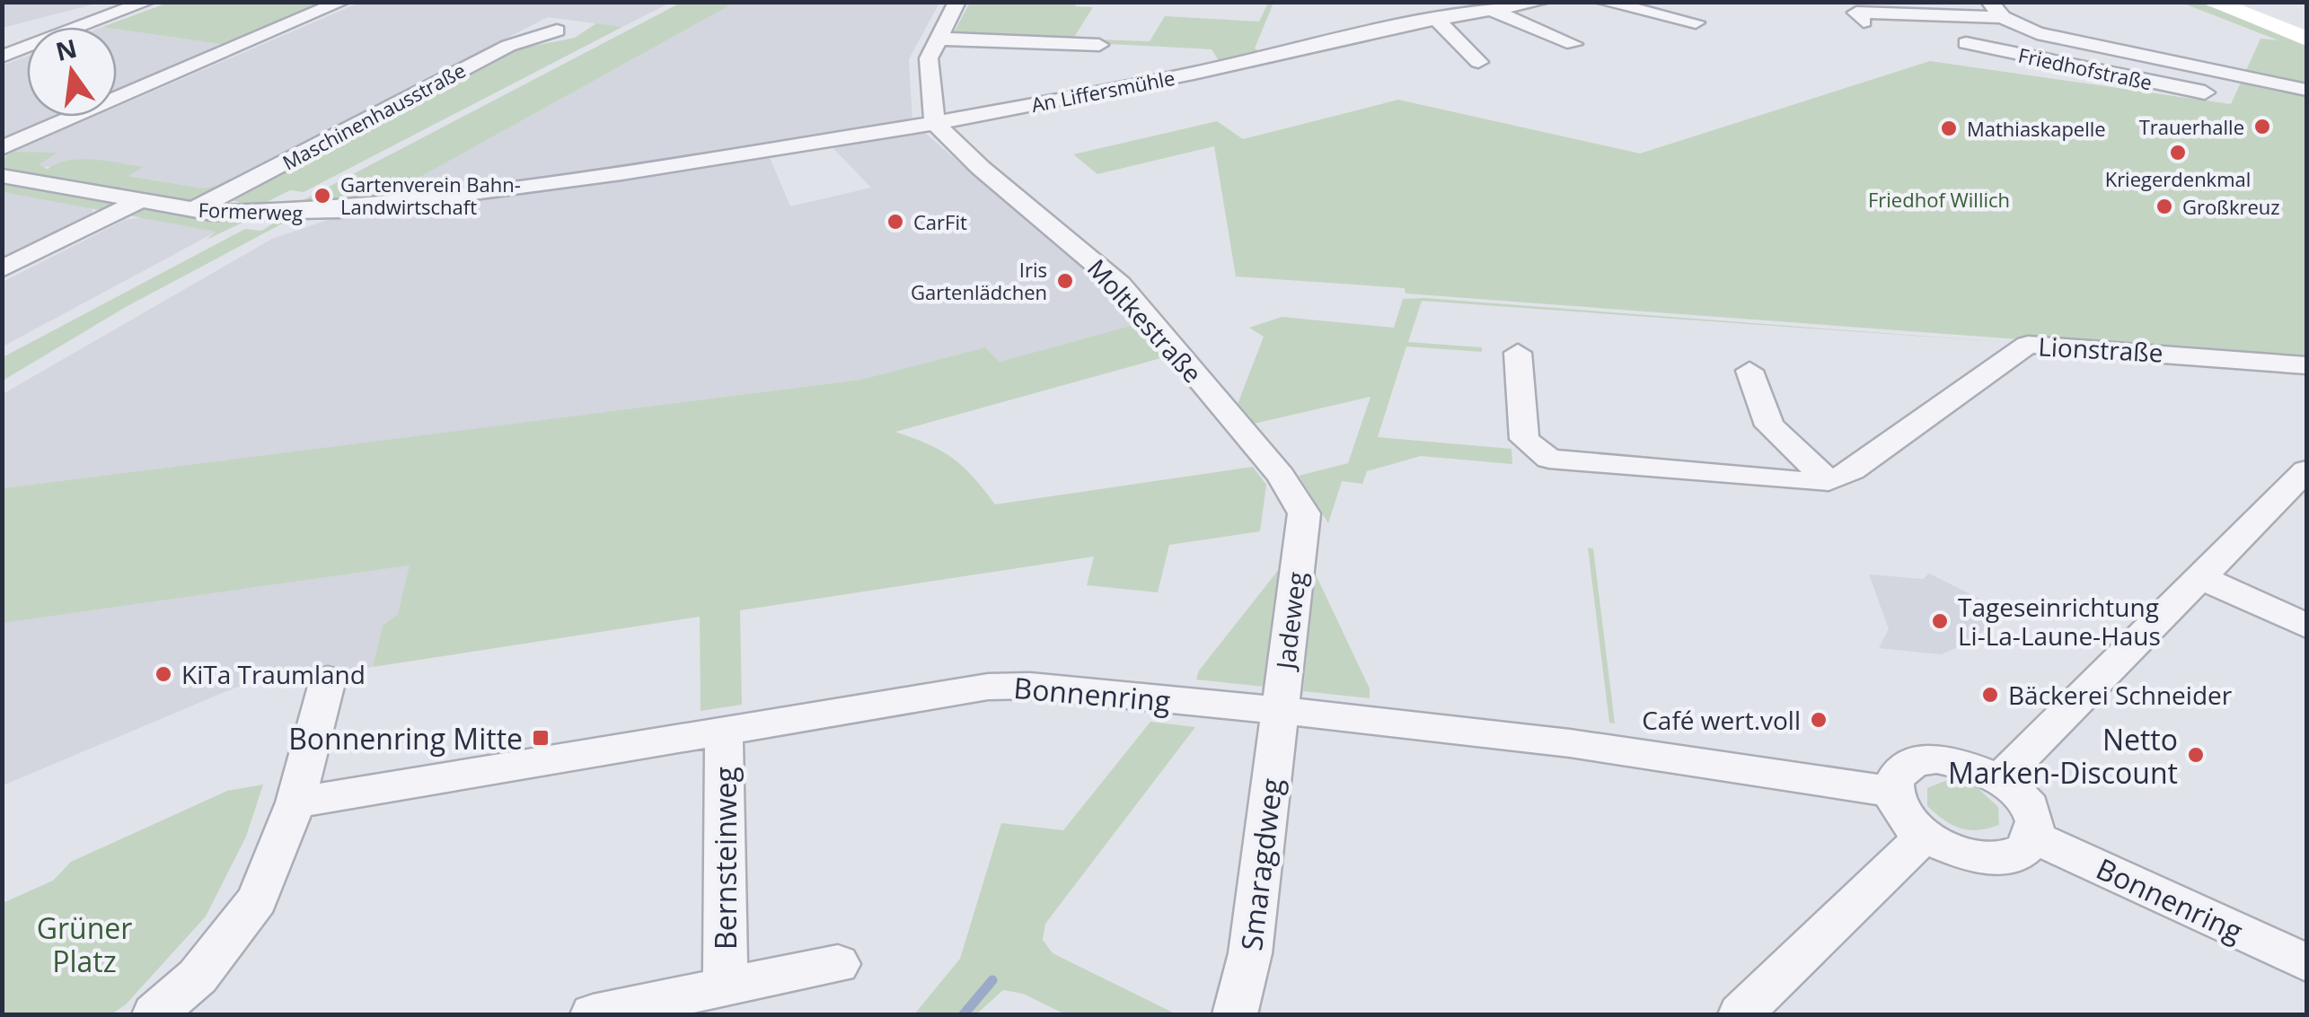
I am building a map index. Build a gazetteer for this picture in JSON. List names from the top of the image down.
{
  "streets": {
    "street": [
      "Friedhofstraße",
      "An Liffersmühle",
      "Maschinenhausstraße",
      "Formerweg",
      "Moltkestraße",
      "Lionstraße",
      "Jadeweg",
      "Bonnenring",
      "Bernsteinweg",
      "Smaragdweg"
    ]
  },
  "crossings": [
    ["An Liffersmühle", "Formerweg"],
    ["An Liffersmühle", "Moltkestraße"],
    ["Maschinenhausstraße", "Formerweg"],
    ["Moltkestraße", "Jadeweg"],
    ["Jadeweg", "Bonnenring"],
    ["Jadeweg", "Smaragdweg"],
    ["Bonnenring", "Bernsteinweg"],
    ["Bonnenring", "Smaragdweg"]
  ],
  "parks": ["Friedhof Willich", "Grüner Platz"],
  "places": {
    "other": [
      "Trauerhalle",
      "Mathiaskapelle",
      "Kriegerdenkmal",
      "Gartenverein Bahn- Landwirtschaft",
      "Großkreuz",
      "CarFit",
      "Iris Gartenlädchen",
      "Tageseinrichtung Li-La-Laune-Haus",
      "KiTa Traumland",
      "Bäckerei Schneider",
      "Café wert.voll",
      "Netto Marken-Discount"
    ],
    "transit": ["Bonnenring Mitte"]
  },
  "north": "top"
}
